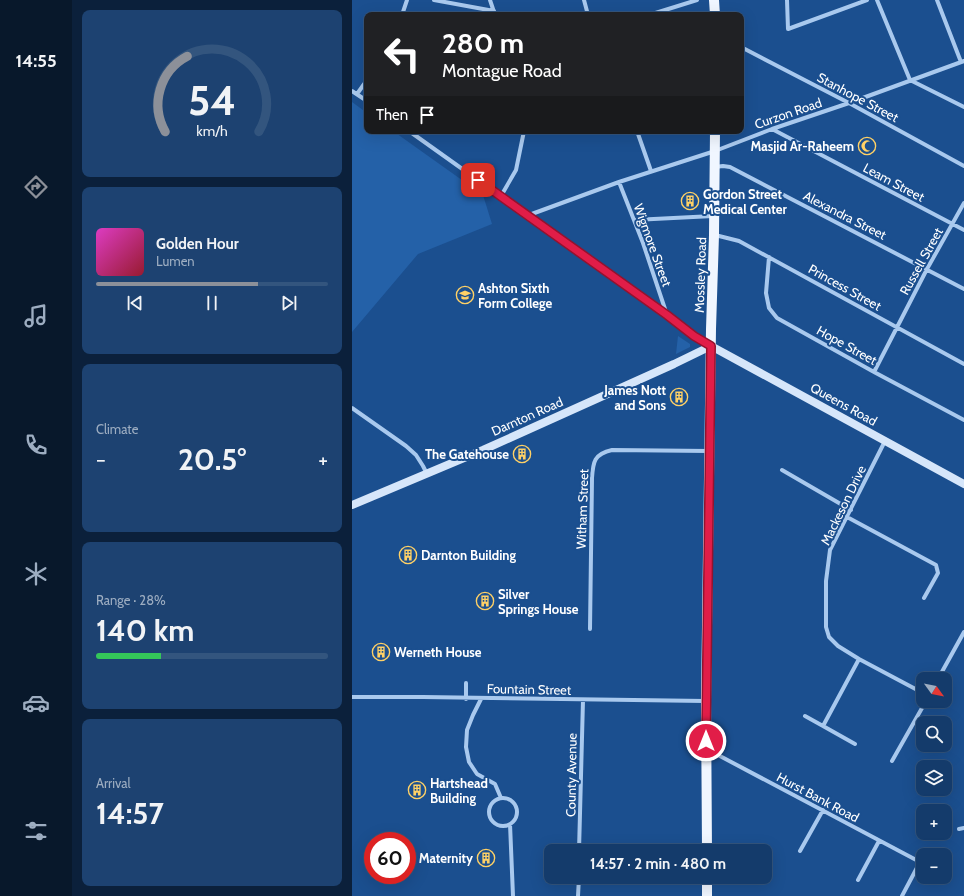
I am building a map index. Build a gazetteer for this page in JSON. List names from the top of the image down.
{
  "streets": {
    "main road": ["Mossley Road"],
    "street": [
      "Stanhope Street",
      "Curzon Road",
      "Leam Street",
      "Alexandra Street",
      "Wigmore Street",
      "Russell Street",
      "Princess Street",
      "Hope Street",
      "Queens Road",
      "Darnton Road",
      "Mackeson Drive",
      "Witham Street",
      "Fountain Street",
      "County Avenue",
      "Hurst Bank Road"
    ]
  },
  "crossings": [
    ["Stanhope Street", "Curzon Road"],
    ["Curzon Road", "Leam Street"],
    ["Curzon Road", "Wigmore Street"],
    ["Curzon Road", "Mossley Road"],
    ["Leam Street", "Russell Street"],
    ["Alexandra Street", "Russell Street"],
    ["Alexandra Street", "Mossley Road"],
    ["Russell Street", "Princess Street"],
    ["Russell Street", "Hope Street"],
    ["Mossley Road", "Princess Street"],
    ["Mossley Road", "Queens Road"],
    ["Mossley Road", "Darnton Road"],
    ["Mossley Road", "Witham Street"],
    ["Mossley Road", "Fountain Street"],
    ["Mossley Road", "Hurst Bank Road"],
    ["Princess Street", "Hope Street"],
    ["Queens Road", "Darnton Road"],
    ["Queens Road", "Mackeson Drive"],
    ["Fountain Street", "County Avenue"]
  ],
  "places": {
    "mosque": ["Masjid Ar-Raheem"],
    "building": [
      "Gordon Street Medical Center",
      "James Nott and Sons",
      "The Gatehouse",
      "Darnton Building",
      "Silver Springs House",
      "Werneth House",
      "Hartshead Building",
      "Maternity"
    ],
    "school or university": ["Ashton Sixth Form College"]
  },
  "north": "bottom right",
  "page": {
    "tabs": "14:55",
    "turn": ["280 m", "Montague Road"],
    "then": "Then",
    "song": ["Golden Hour", "Lumen"],
    "tile": [
      "Climate",
      ["Range · 28%", "140 km"],
      ["Arrival", "14:57"]
    ],
    "heat": ["−", "20.5°", "+"],
    "map_buttons": ["+", "−"],
    "limit": "60",
    "trip": "14:57 · 2 min · 480 m",
    "gauge": ["54", "km/h"]
  }
}
